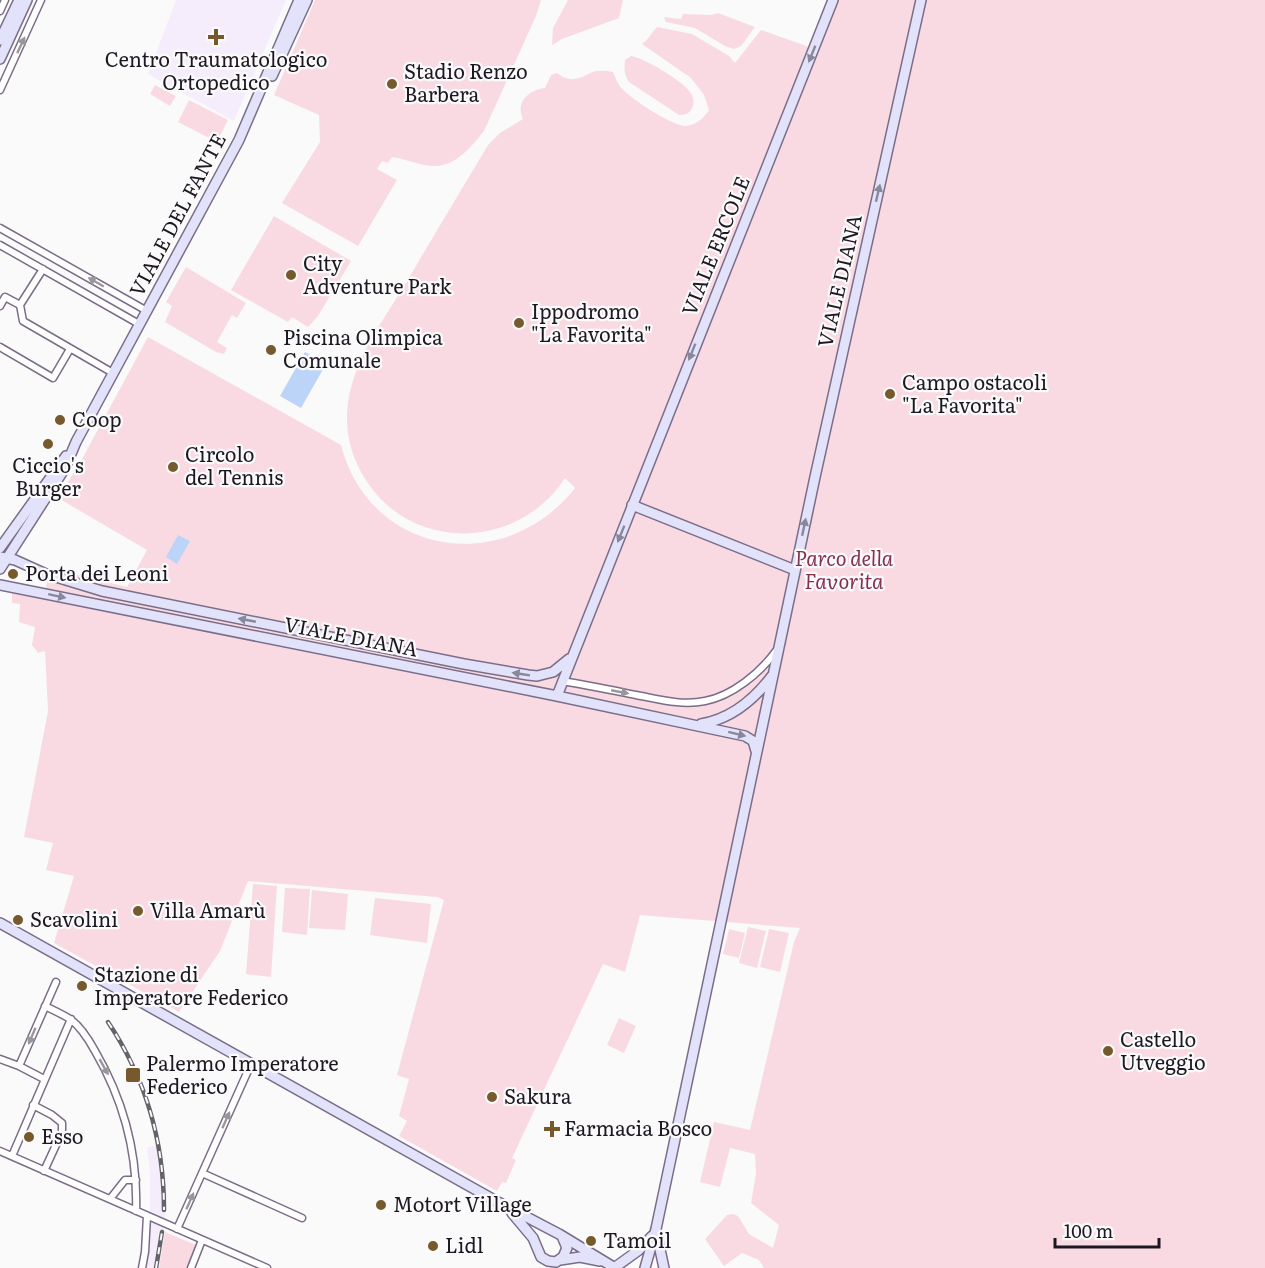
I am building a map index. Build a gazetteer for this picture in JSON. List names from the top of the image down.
{
  "streets": {
    "street": ["VIALE DEL FANTE", "VIALE ERCOLE", "VIALE DIANA"]
  },
  "crossings": [
    ["VIALE DEL FANTE", "VIALE DIANA"],
    ["VIALE ERCOLE", "VIALE DIANA"]
  ],
  "one_way": ["VIALE ERCOLE"],
  "parks": ["Parco della Favorita"],
  "places": {
    "health": ["Centro Traumatologico Ortopedico", "Farmacia Bosco"],
    "other": [
      "Stadio Renzo Barbera",
      "City Adventure Park",
      "Ippodromo \"La Favorita\"",
      "Piscina Olimpica Comunale",
      "Campo ostacoli \"La Favorita\"",
      "Coop",
      "Ciccio's Burger",
      "Circolo del Tennis",
      "Porta dei Leoni",
      "Villa Amarù",
      "Scavolini",
      "Stazione di Imperatore Federico",
      "Castello Utveggio",
      "Sakura",
      "Esso",
      "Motort Village",
      "Tamoil",
      "Lidl"
    ],
    "transit": ["Palermo Imperatore Federico"]
  },
  "scale_bar": "100 m"
}
